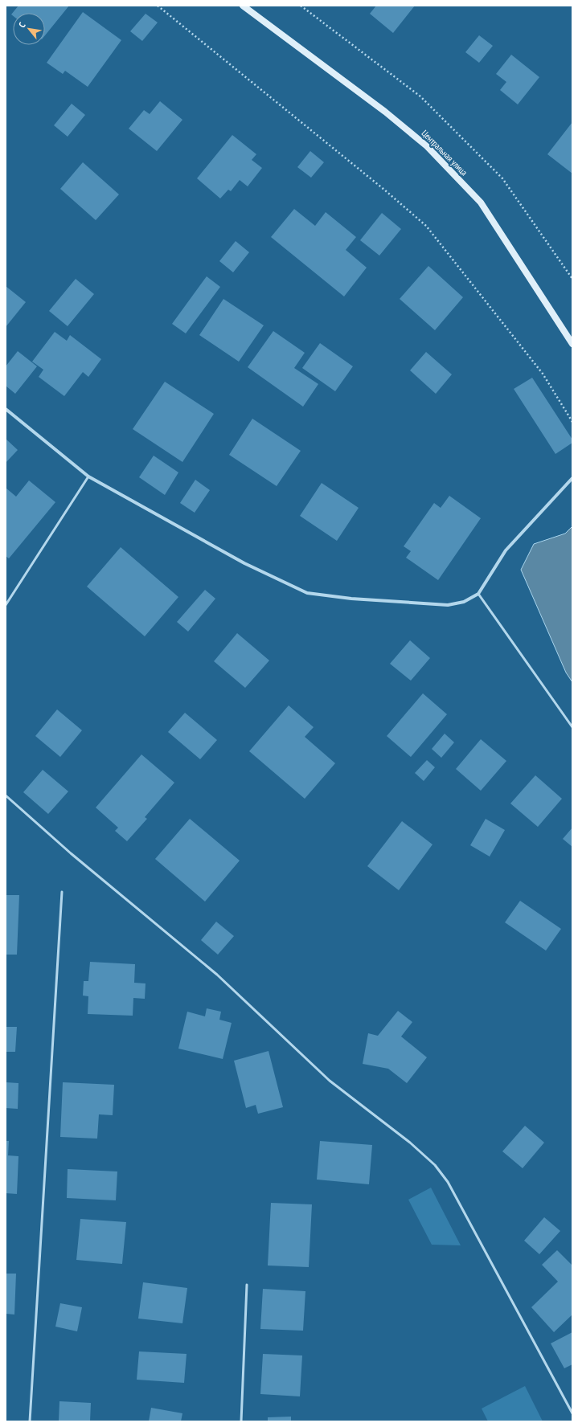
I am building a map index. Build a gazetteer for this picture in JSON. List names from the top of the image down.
{
  "streets": {
    "main road": ["Центральная улица"]
  },
  "north": "top left"
}
